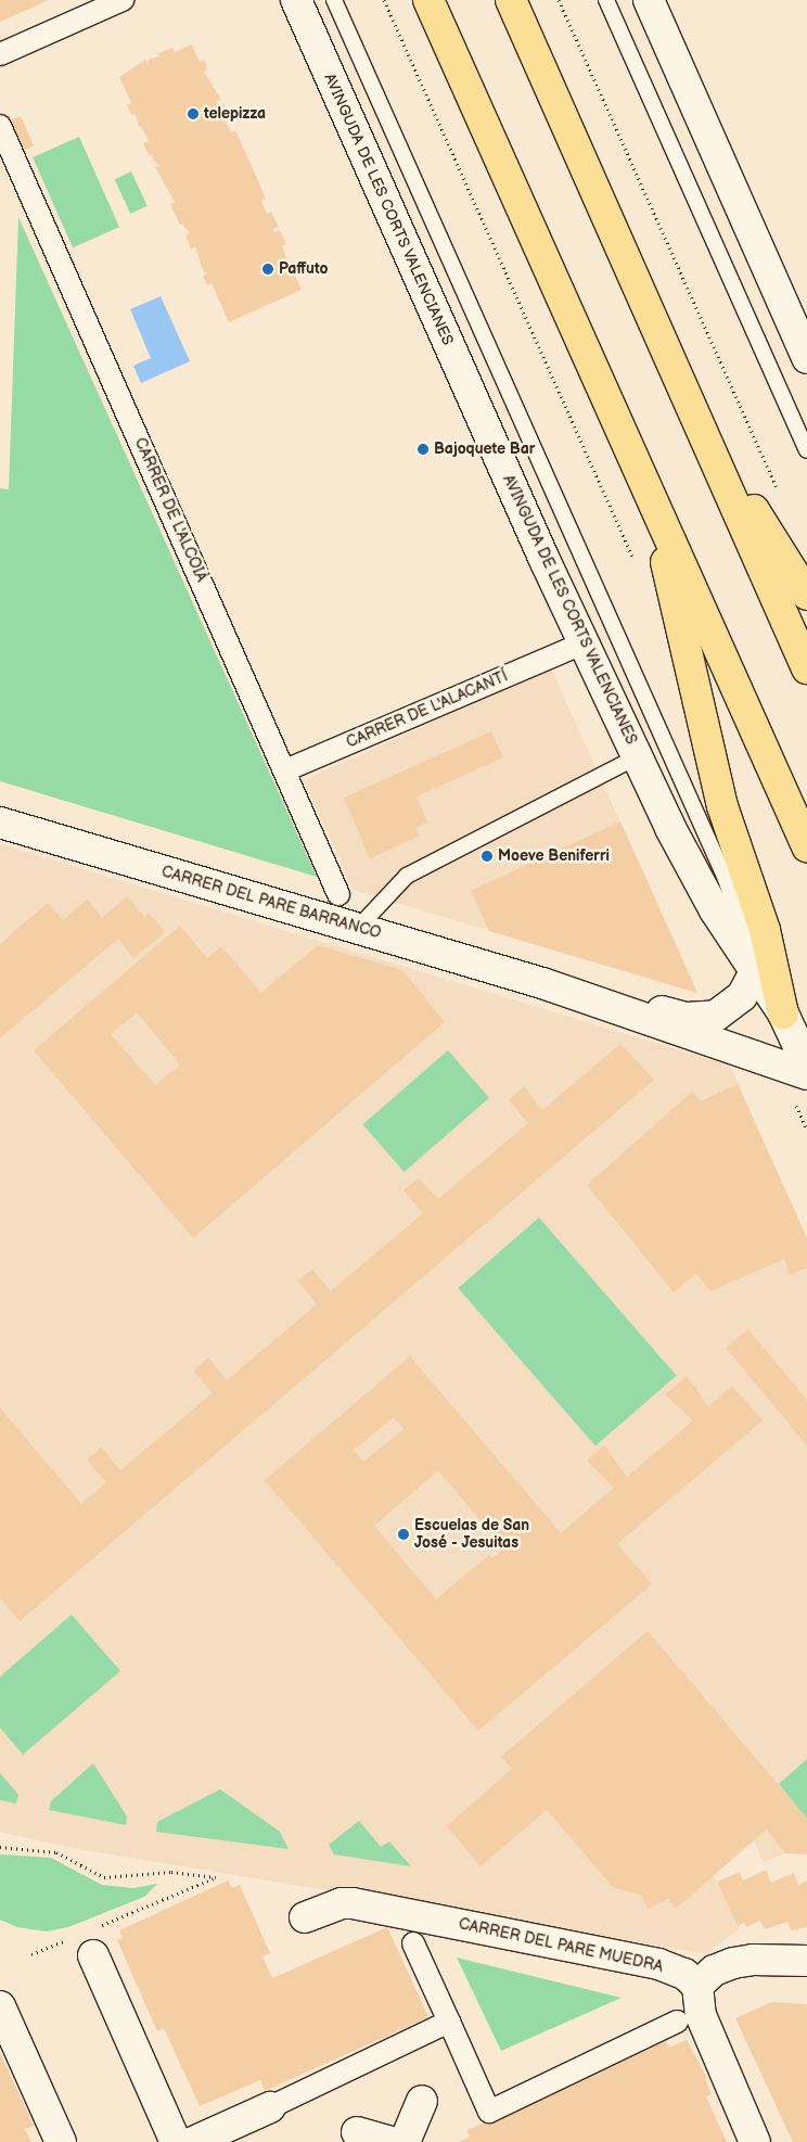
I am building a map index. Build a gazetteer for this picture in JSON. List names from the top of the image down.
{
  "streets": {
    "street": [
      "AVINGUDA DE LES CORTS VALENCIANES",
      "CARRER DE L'ALCOIÀ",
      "CARRER DE L'ALACANTÍ",
      "CARRER DEL PARE BARRANCO",
      "CARRER DEL PARE MUEDRA"
    ]
  },
  "crossings": [
    ["AVINGUDA DE LES CORTS VALENCIANES", "CARRER DEL PARE BARRANCO"],
    ["CARRER DE L'ALCOIÀ", "CARRER DE L'ALACANTÍ"]
  ],
  "places": [
    "telepizza",
    "Paffuto",
    "Bajoquete Bar",
    "Moeve Beniferri",
    "Escuelas de San José - Jesuitas"
  ]
}
